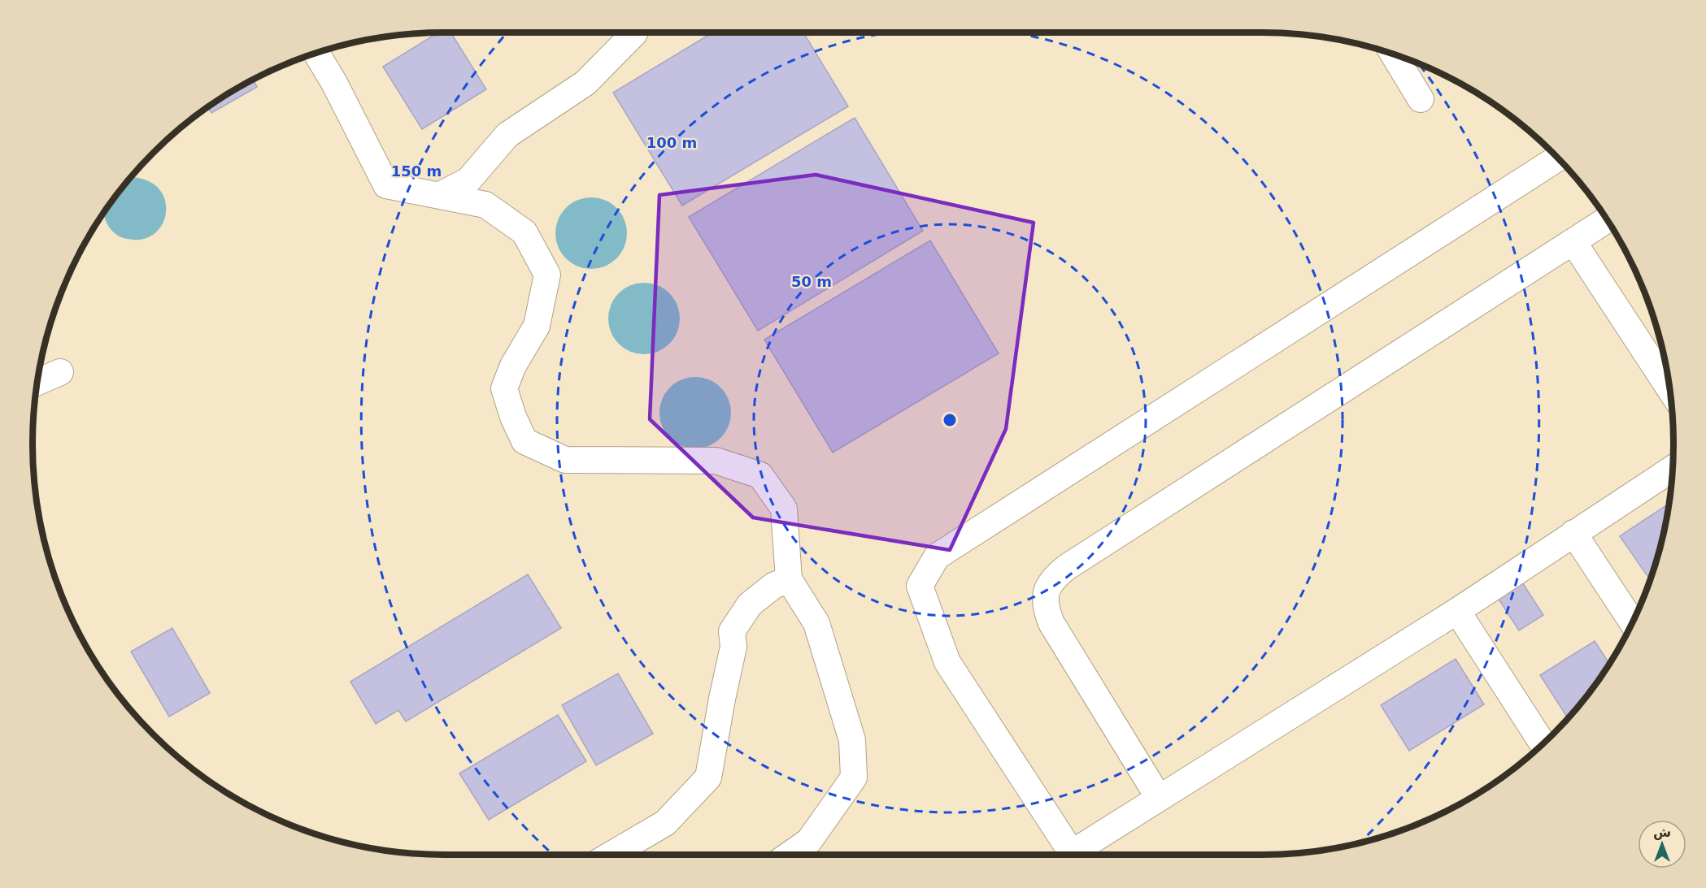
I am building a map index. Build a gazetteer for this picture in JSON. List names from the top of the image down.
{
  "north": "top",
  "rings": ["100 m", "150 m", "50 m"]
}
